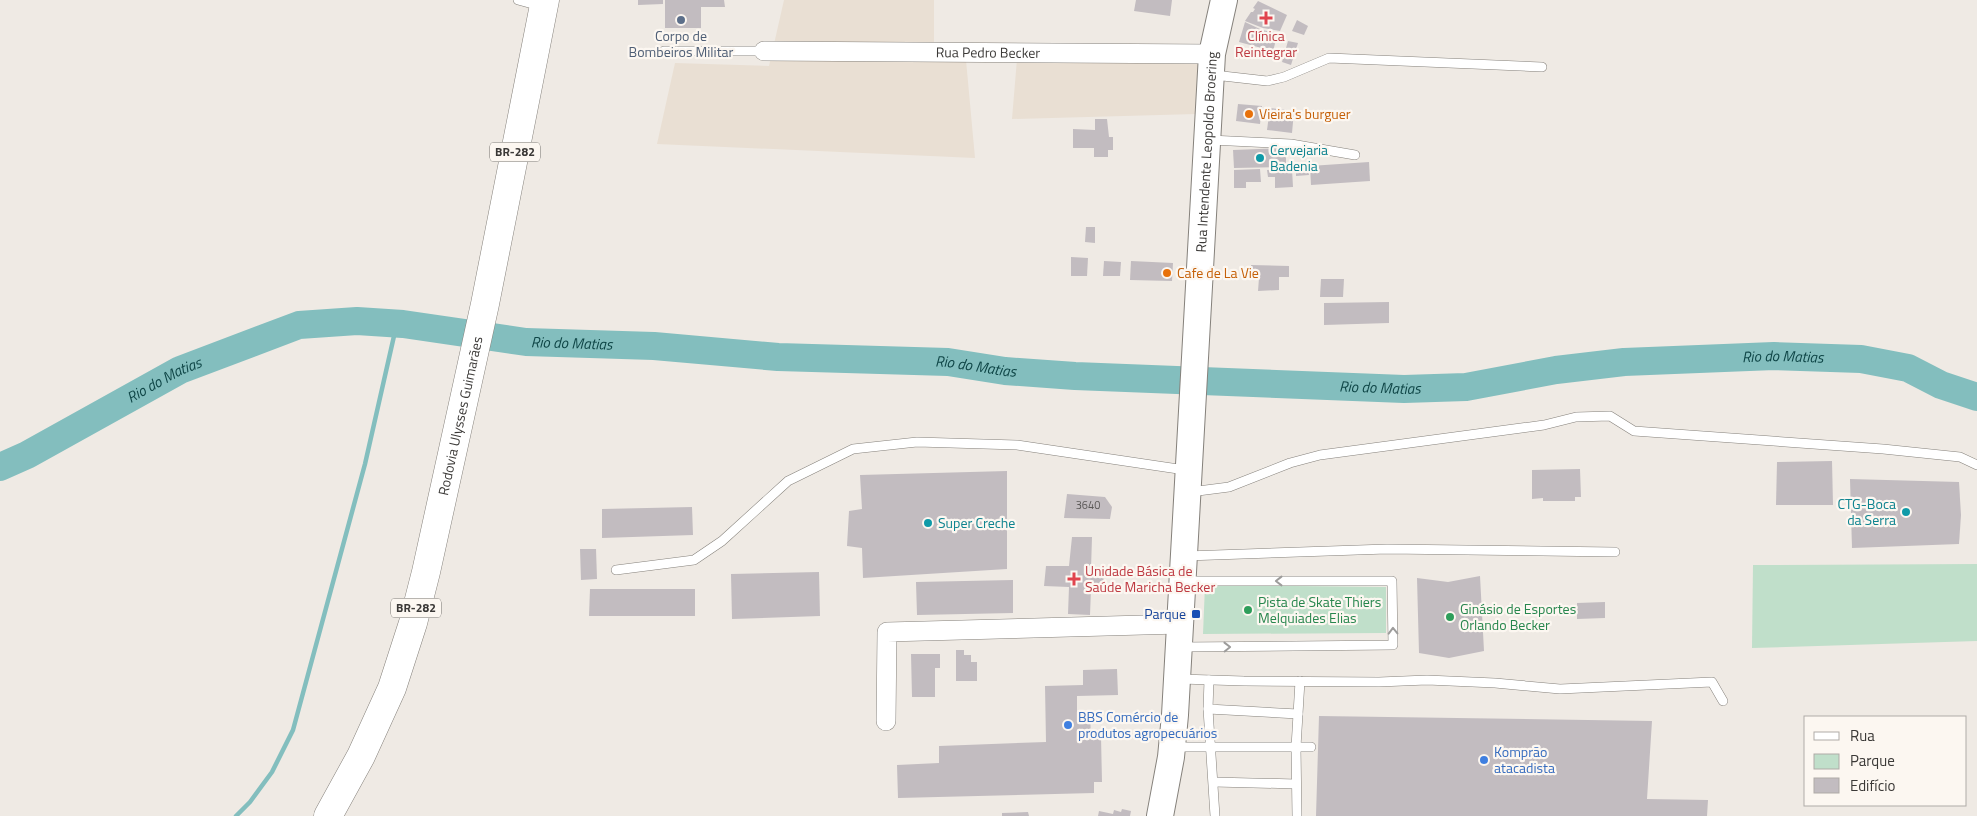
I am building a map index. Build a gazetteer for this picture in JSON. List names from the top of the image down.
{
  "streets": {
    "highway": ["BR-282", "Rodovia Ulysses Guimarães"],
    "main road": ["Rua Intendente Leopoldo Broering"],
    "street": ["Rua Pedro Becker"]
  },
  "crossings": [
    ["Rua Pedro Becker", "Rua Intendente Leopoldo Broering"]
  ],
  "water": ["Rio do Matias"],
  "places": {
    "health": ["Clínica Reintegrar", "Unidade Básica de Saúde Maricha Becker"],
    "other": [
      "Corpo de Bombeiros Militar",
      "Vieira's burguer",
      "Cervejaria Badenia",
      "Cafe de La Vie",
      "CTG-Boca da Serra",
      "Super Creche",
      "Pista de Skate Thiers Melquiades Elias",
      "Ginásio de Esportes Orlando Becker",
      "BBS Comércio de produtos agropecuários",
      "Komprão atacadista"
    ],
    "transit": ["Parque"]
  },
  "house_numbers": ["3640"],
  "legend": ["Rua", "Parque", "Edifício"]
}
